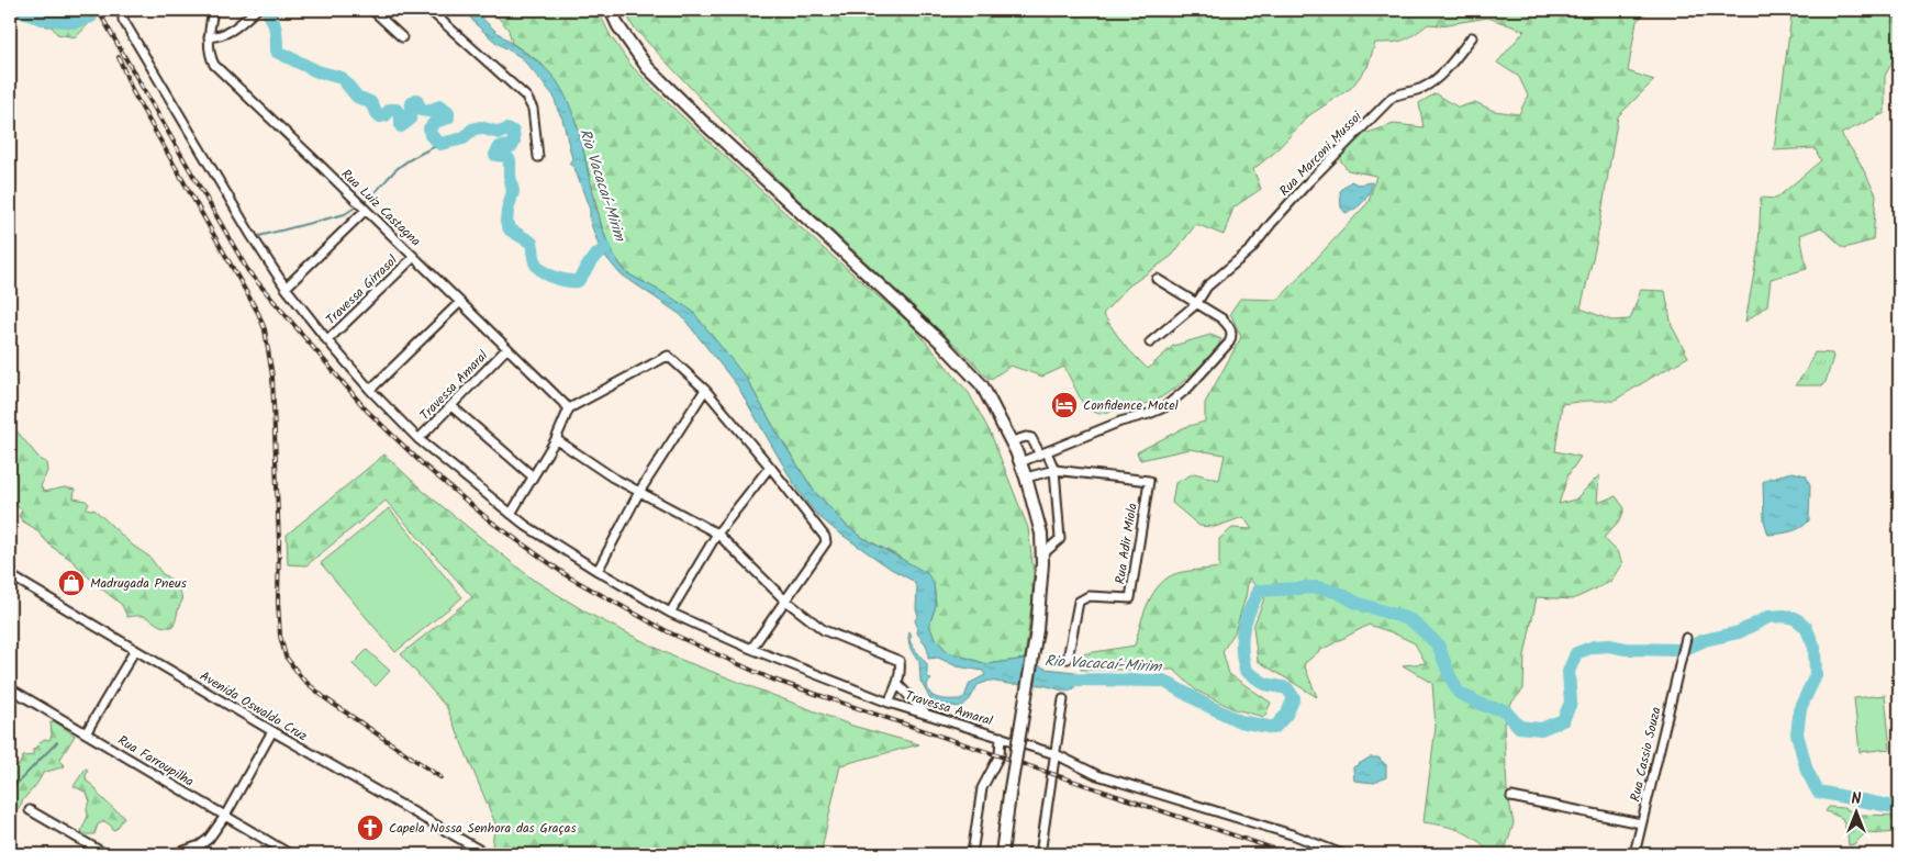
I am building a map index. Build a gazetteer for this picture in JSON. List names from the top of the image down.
{
  "streets": {
    "street": [
      "Rua Marconi Mussoi",
      "Rua Luiz Castagna",
      "Travessa Girrasol",
      "Travessa Amaral",
      "Rua Adir Miola",
      "Avenida Oswaldo Cruz",
      "Rua Cassio Souza",
      "Rua Farroupilha"
    ]
  },
  "crossings": [
    ["Rua Luiz Castagna", "Travessa Girrasol"],
    ["Rua Luiz Castagna", "Travessa Amaral"]
  ],
  "water": ["Rio Vacacaí-Mirim"],
  "places": {
    "hotel": ["Confidence Motel"],
    "shop": ["Madrugada Pneus"],
    "church": ["Capela Nossa Senhora das Graças"]
  },
  "north": "top"
}
